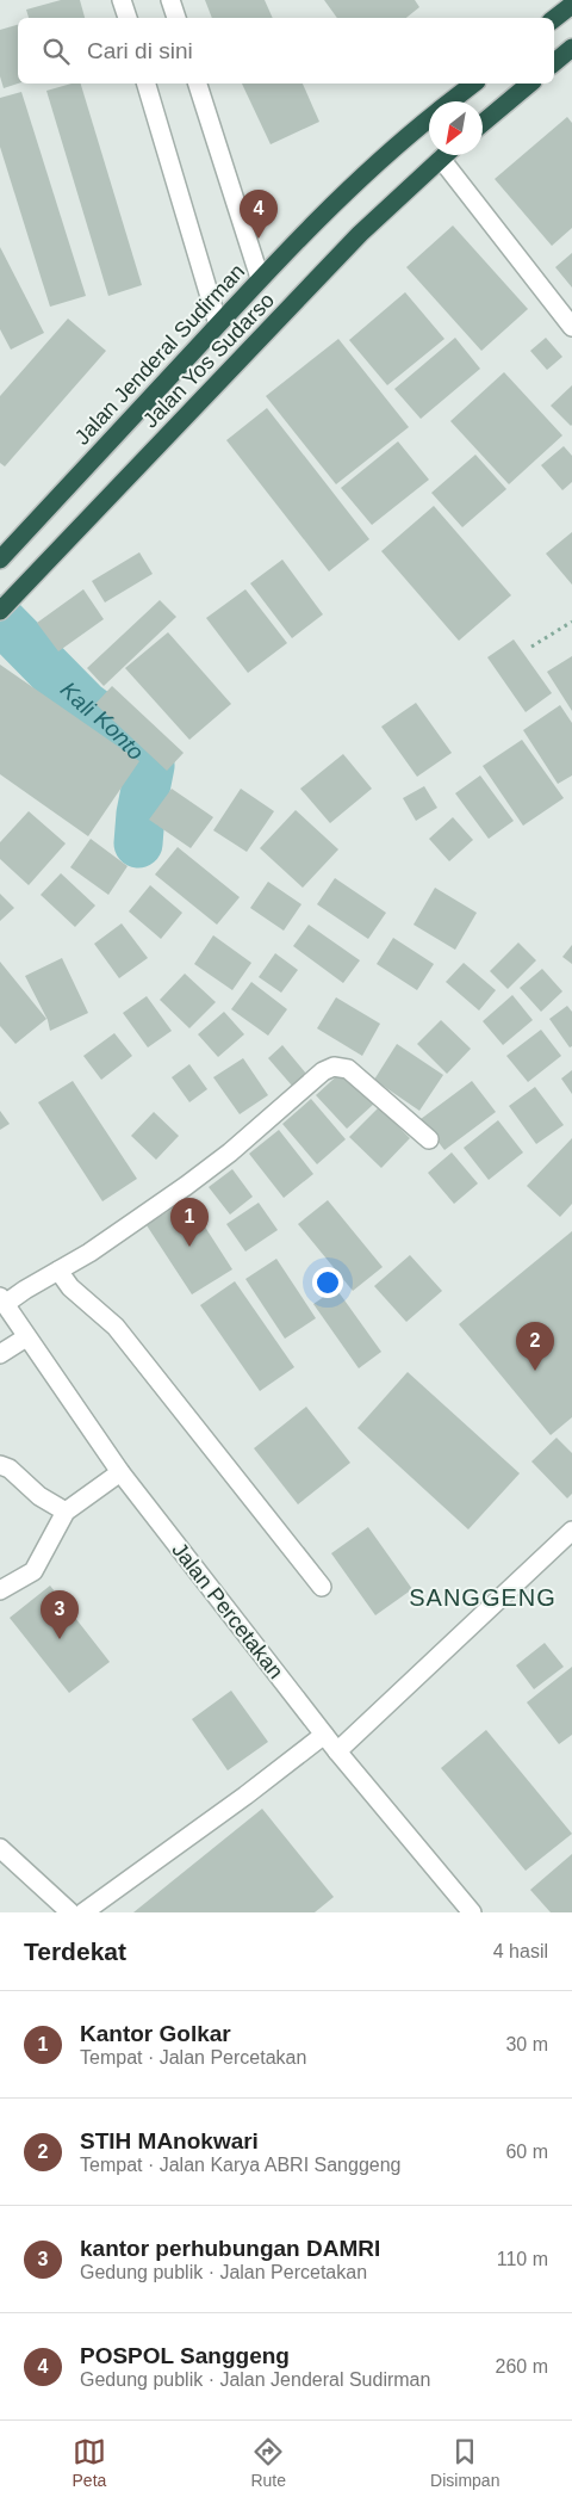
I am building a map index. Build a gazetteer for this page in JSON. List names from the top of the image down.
{
  "streets": {
    "highway": ["Jalan Jenderal Sudirman", "Jalan Yos Sudarso"],
    "street": ["Jalan Percetakan"]
  },
  "districts": ["SANGGENG"],
  "water": ["Kali Konto"],
  "north": "bottom left",
  "page": {
    "search": "Cari di sini",
    "pins": [
      "4",
      "1",
      "2",
      "3"
    ],
    "heading": ["Terdekat", "4 hasil"],
    "list": [
      {
        "mark": "1",
        "name": "Kantor Golkar",
        "note": "Tempat · Jalan Percetakan",
        "value": "30 m"
      },
      {
        "mark": "2",
        "name": "STIH MAnokwari",
        "note": "Tempat · Jalan Karya ABRI Sanggeng",
        "value": "60 m"
      },
      {
        "mark": "3",
        "name": "kantor perhubungan DAMRI",
        "note": "Gedung publik · Jalan Percetakan",
        "value": "110 m"
      },
      {
        "mark": "4",
        "name": "POSPOL Sanggeng",
        "note": "Gedung publik · Jalan Jenderal Sudirman",
        "value": "260 m"
      }
    ],
    "nav": ["Peta", "Rute", "Disimpan"]
  }
}
